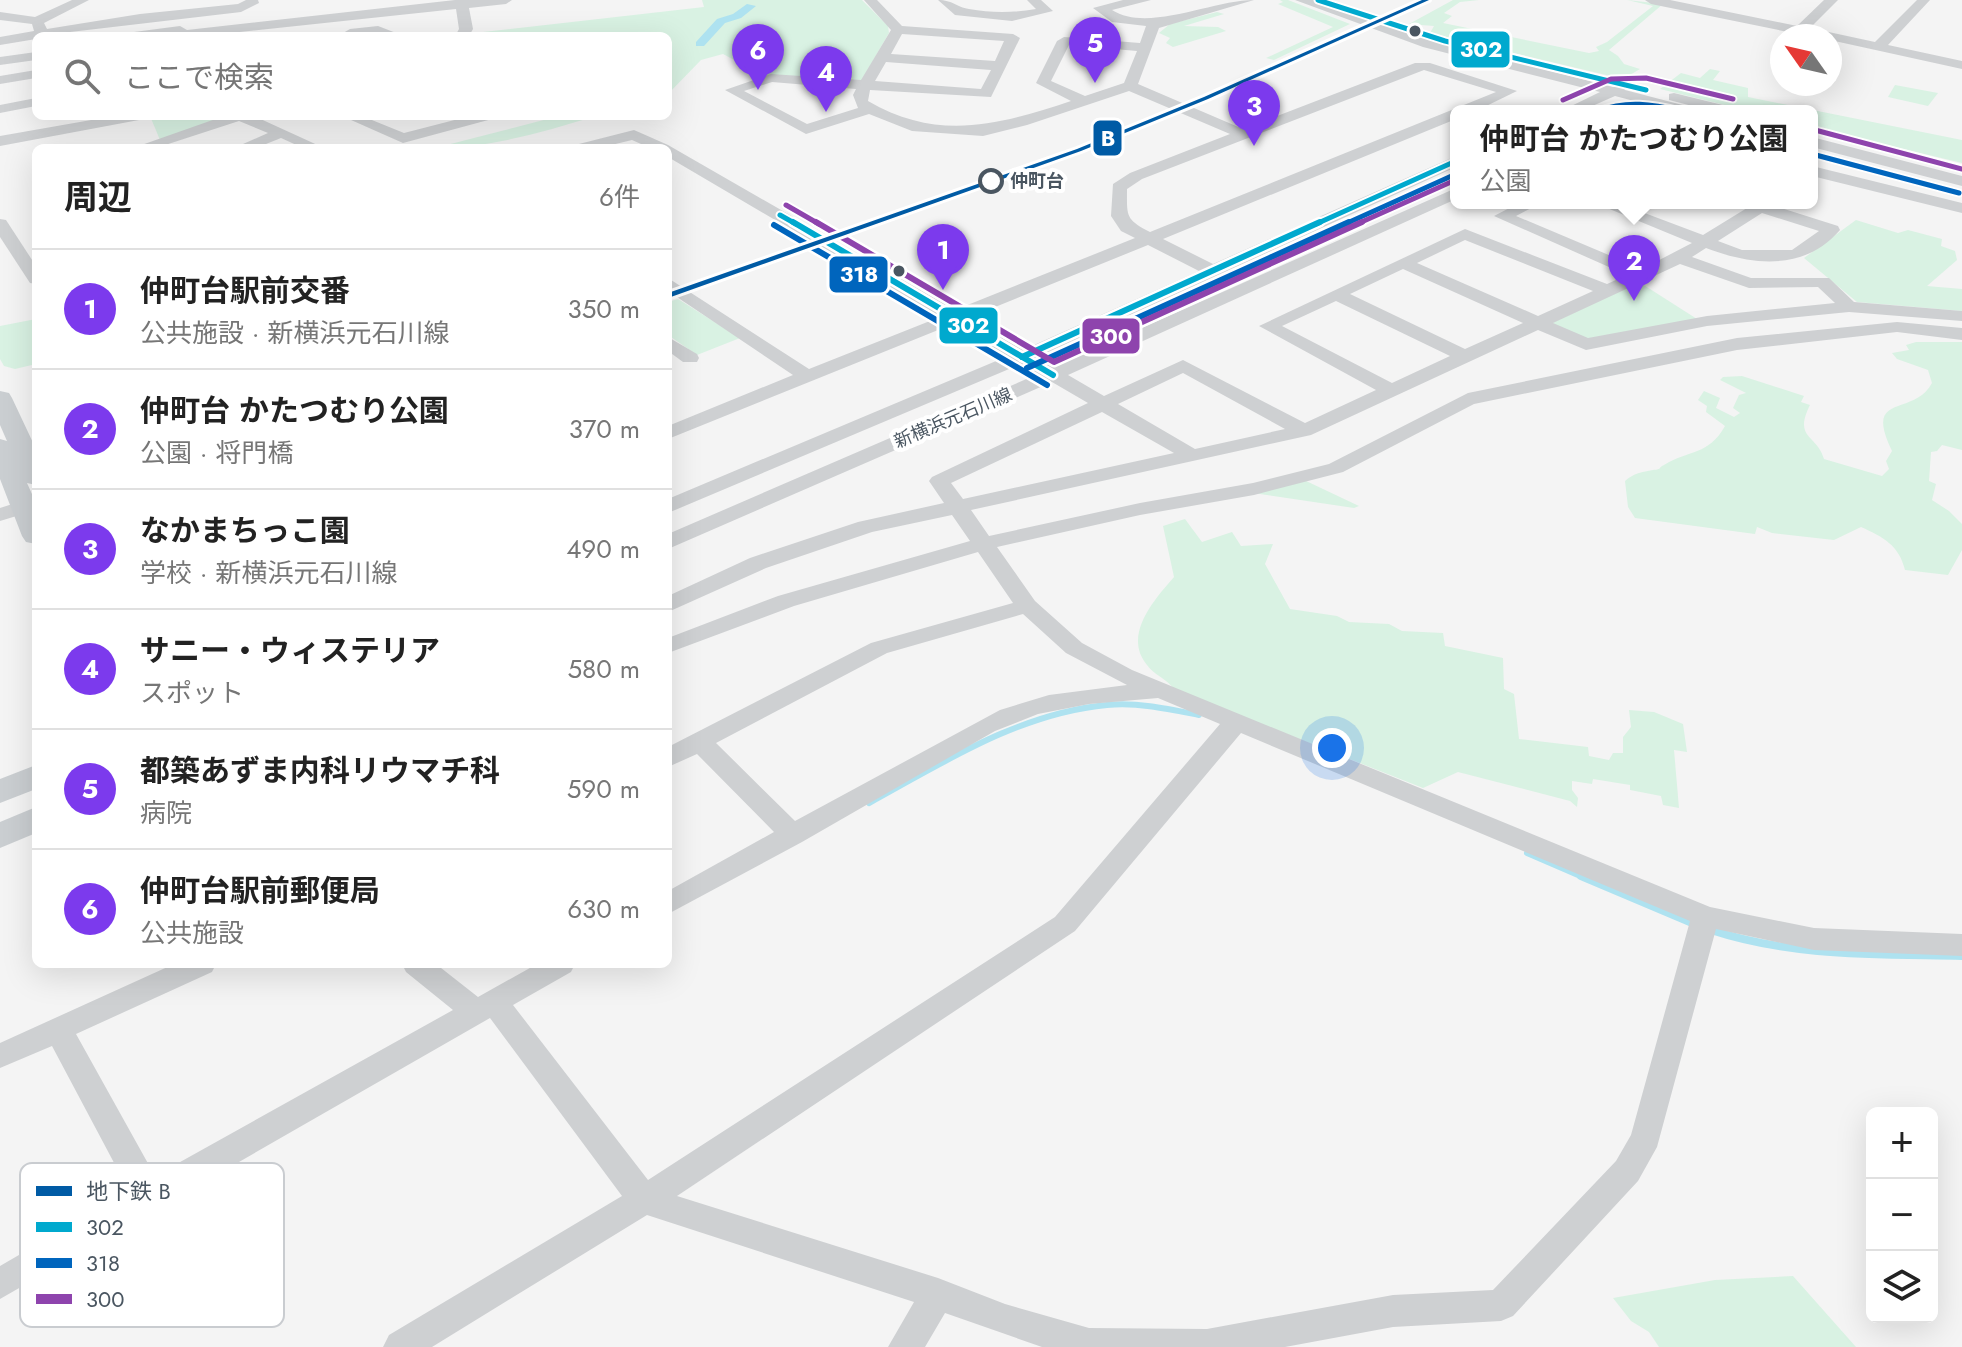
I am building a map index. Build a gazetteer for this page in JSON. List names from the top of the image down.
{
  "streets": {
    "street": ["新横浜元石川線"]
  },
  "places": ["仲町台"],
  "lines": [
    "metro line B",
    "transit line 302",
    "transit line 300",
    "transit line 318"
  ],
  "legend": [
    "地下鉄 B",
    "302",
    "318",
    "300"
  ],
  "north": "top left",
  "page": {
    "pins": [
      "5",
      "6",
      "4",
      "3",
      "1",
      "2"
    ],
    "search": "ここで検索",
    "popup": ["仲町台 かたつむり公園", "公園"],
    "heading": ["周辺", "6件"],
    "list": [
      {
        "mark": "1",
        "name": "仲町台駅前交番",
        "note": "公共施設 · 新横浜元石川線",
        "value": "350 m"
      },
      {
        "mark": "2",
        "name": "仲町台 かたつむり公園",
        "note": "公園 · 将門橋",
        "value": "370 m"
      },
      {
        "mark": "3",
        "name": "なかまちっこ園",
        "note": "学校 · 新横浜元石川線",
        "value": "490 m"
      },
      {
        "mark": "4",
        "name": "サニー・ウィステリア",
        "note": "スポット",
        "value": "580 m"
      },
      {
        "mark": "5",
        "name": "都築あずま内科リウマチ科",
        "note": "病院",
        "value": "590 m"
      },
      {
        "mark": "6",
        "name": "仲町台駅前郵便局",
        "note": "公共施設",
        "value": "630 m"
      }
    ],
    "map_buttons": ["+", "−"]
  }
}
